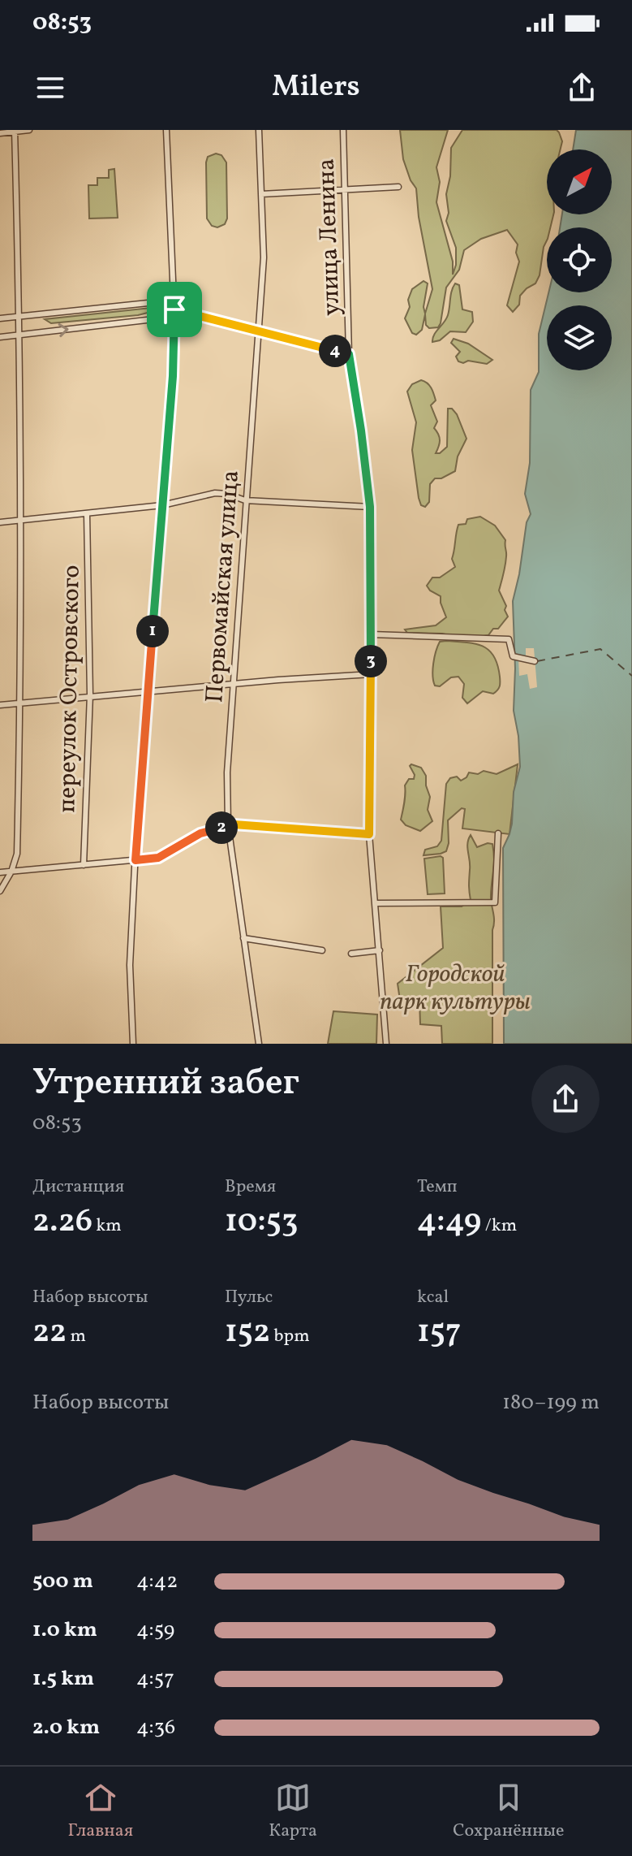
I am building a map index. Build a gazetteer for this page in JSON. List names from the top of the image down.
{
  "streets": {
    "street": ["улица Ленина", "Первомайская улица", "переулок Островского"]
  },
  "parks": ["Городской парк культуры"],
  "north": "top right",
  "page": {
    "status": "08:53",
    "header": "Milers",
    "pins": [
      "4",
      "1",
      "3",
      "2"
    ],
    "heading": ["Утренний забег", "08:53"],
    "stats": [
      ["Дистанция", "2.26 km"],
      ["Время", "10:53"],
      ["Темп", "4:49 /km"],
      ["Набор высоты", "22 m"],
      ["Пульс", "152 bpm"],
      ["kcal", "157"]
    ],
    "chart": ["Набор высоты", "180–199 m"],
    "list": [
      {
        "name": "500 m",
        "note": "4:42"
      },
      {
        "name": "1.0 km",
        "note": "4:59"
      },
      {
        "name": "1.5 km",
        "note": "4:57"
      },
      {
        "name": "2.0 km",
        "note": "4:36"
      }
    ],
    "tabs": ["Главная", "Карта", "Сохранённые"]
  }
}
